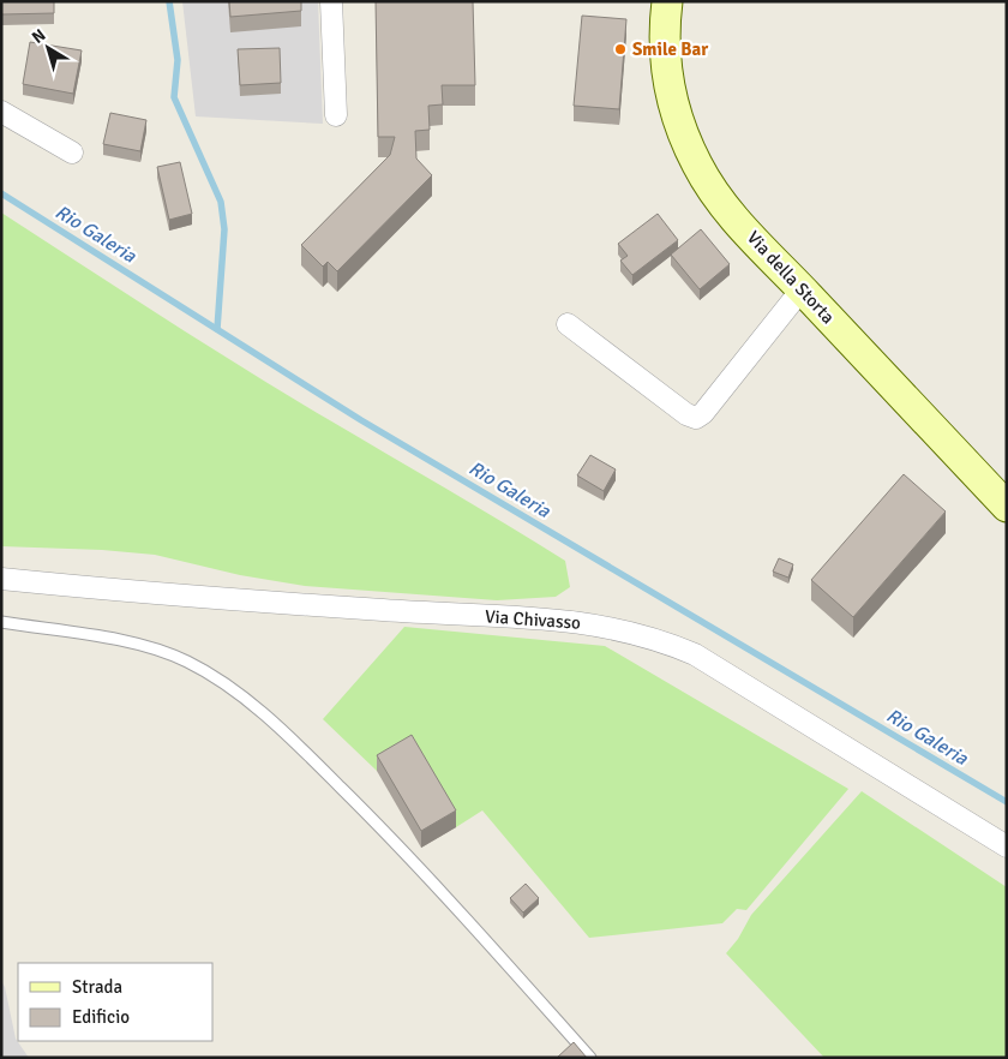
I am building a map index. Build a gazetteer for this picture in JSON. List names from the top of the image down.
{
  "streets": {
    "main road": ["Via della Storta"],
    "street": ["Via Chivasso"]
  },
  "water": ["Rio Galeria"],
  "places": ["Smile Bar"],
  "legend": ["Strada", "Edificio"],
  "north": "top left"
}
